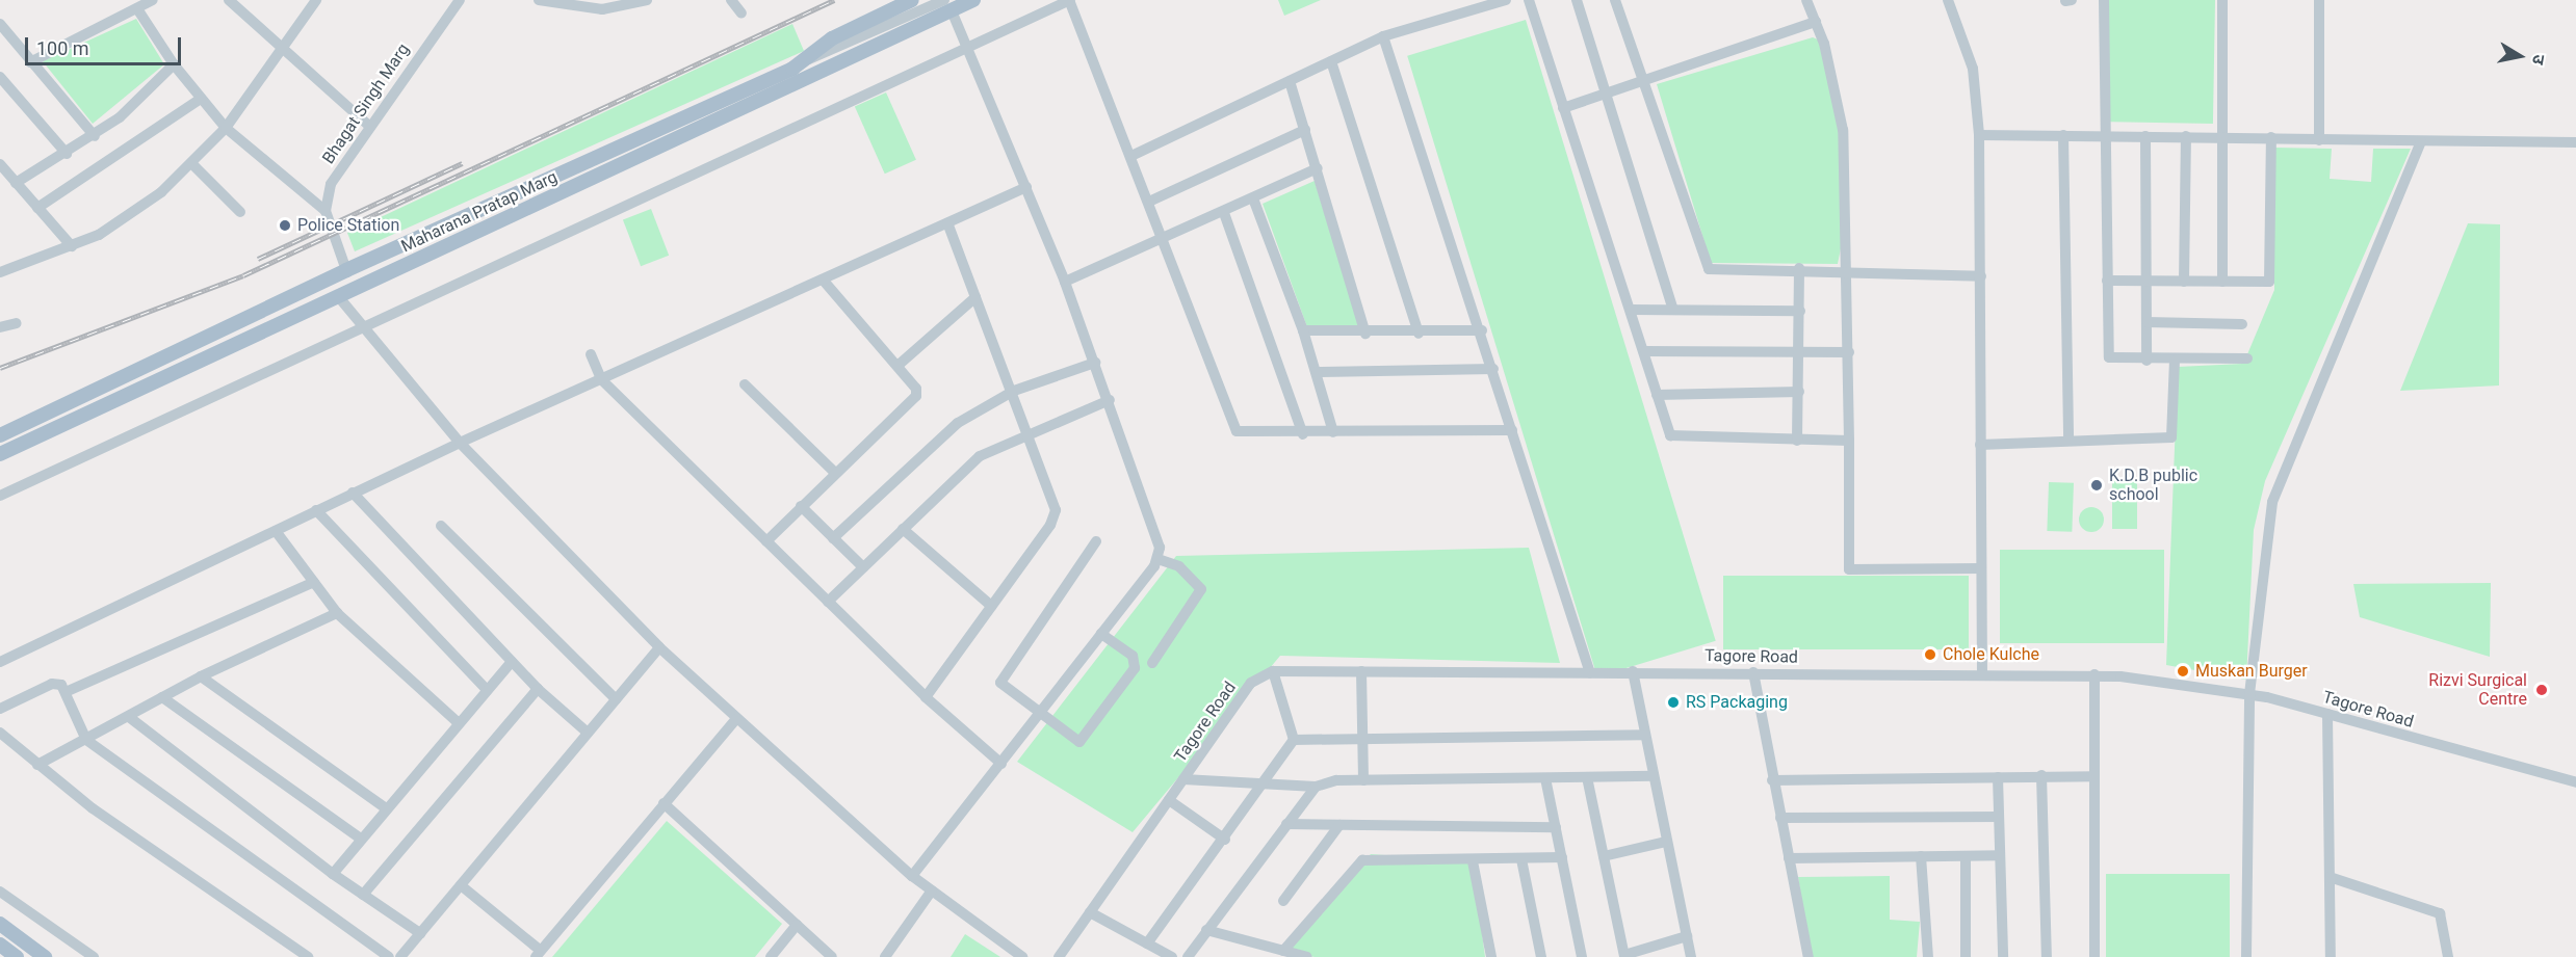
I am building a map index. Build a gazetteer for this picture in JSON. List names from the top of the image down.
{
  "streets": {
    "main road": ["Maharana Pratap Marg"],
    "street": ["Bhagat Singh Marg", "Tagore Road"]
  },
  "places": [
    "Police Station",
    "K.D.B public school",
    "Chole Kulche",
    "Muskan Burger",
    "Rizvi Surgical Centre",
    "RS Packaging"
  ],
  "scale_bar": "100 m",
  "north": "right"
}
